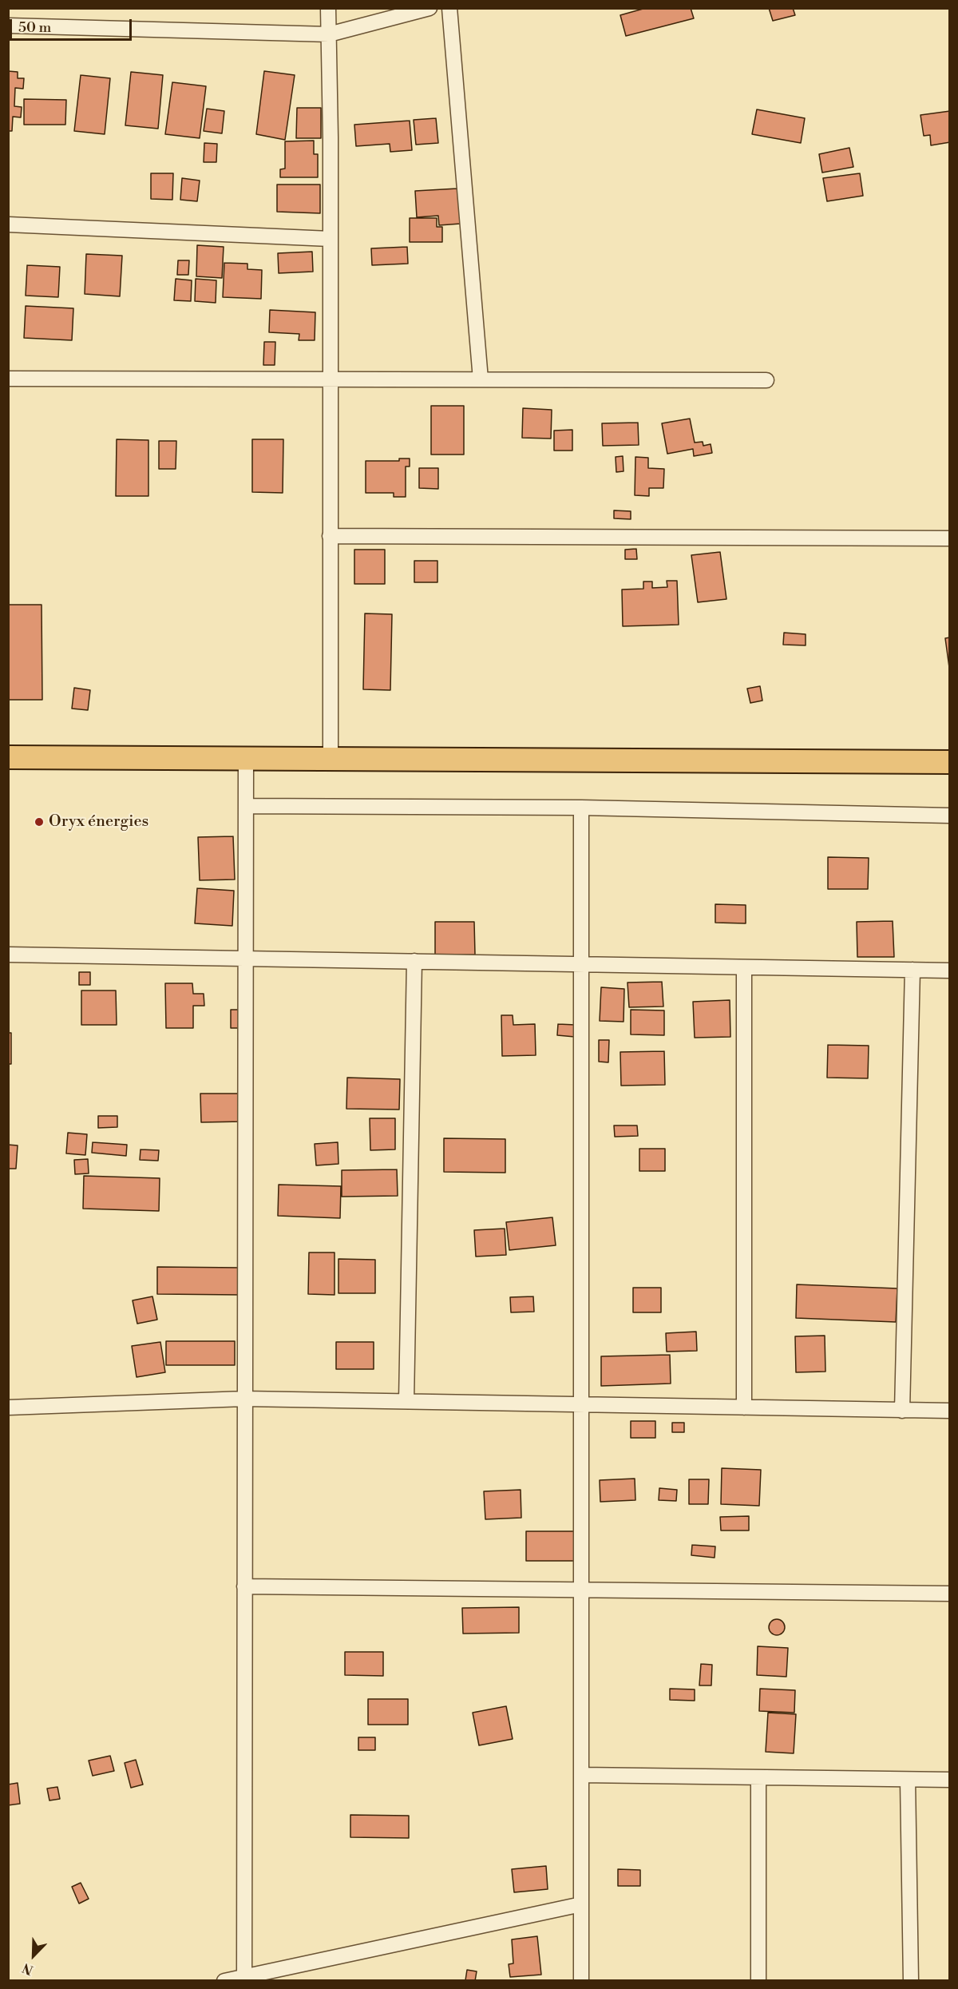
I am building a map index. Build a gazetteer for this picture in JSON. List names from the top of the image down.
{
  "places": ["Oryx énergies"],
  "scale_bar": "50 m",
  "north": "bottom left"
}
